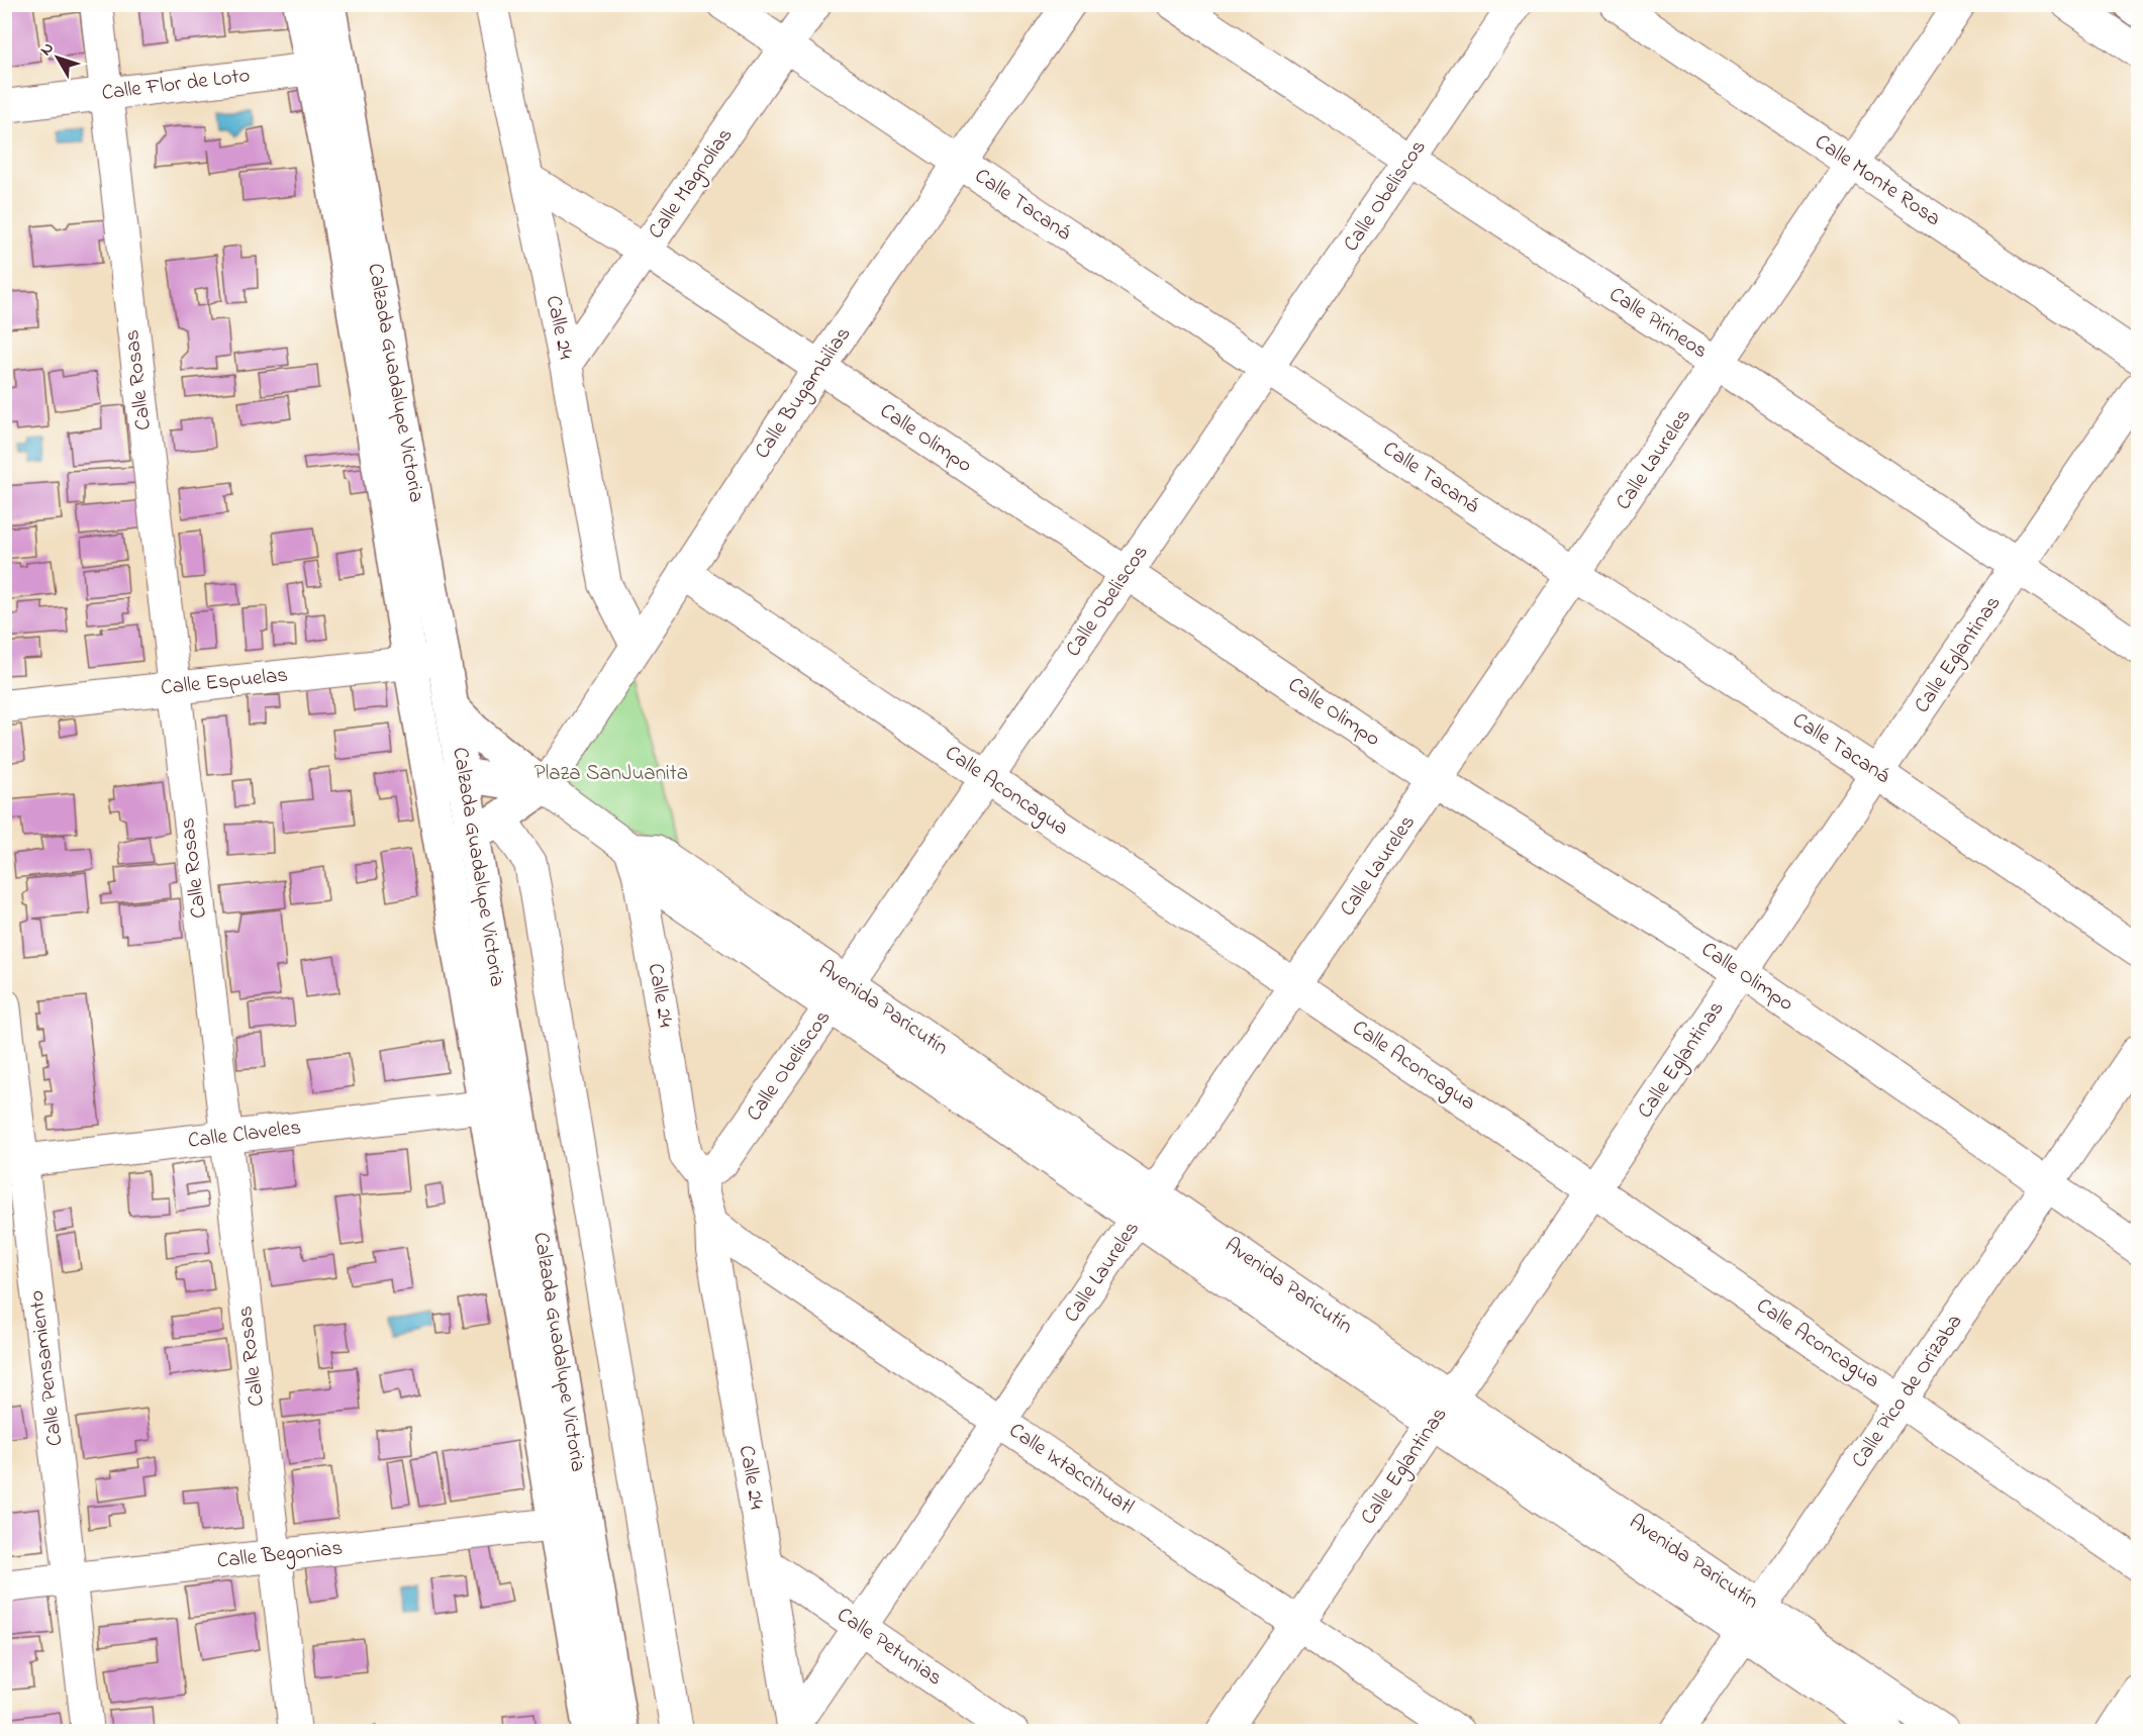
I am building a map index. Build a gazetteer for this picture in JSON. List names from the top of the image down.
{
  "streets": {
    "main road": ["Calzada Guadalupe Victoria"],
    "street": [
      "Calle Flor de Loto",
      "Calle Monte Rosa",
      "Calle Magnolias",
      "Calle Obeliscos",
      "Calle Tacaná",
      "Calle Pirineos",
      "Calle 24",
      "Calle Rosas",
      "Calle Bugambilias",
      "Calle Olimpo",
      "Calle Laureles",
      "Calle Eglantinas",
      "Calle Espuelas",
      "Calle Aconcagua",
      "Avenida Paricutín",
      "Calle Claveles",
      "Calle Pensamiento",
      "Calle Pico de Orizaba",
      "Calle Ixtaccihuatl",
      "Calle Begonias",
      "Calle Petunias"
    ]
  },
  "crossings": [
    ["Calle Flor de Loto", "Calle Rosas"],
    ["Calle Flor de Loto", "Calzada Guadalupe Victoria"],
    ["Calle Monte Rosa", "Calle Laureles"],
    ["Calle Magnolias", "Calle Tacaná"],
    ["Calle Magnolias", "Calle 24"],
    ["Calle Magnolias", "Calle Olimpo"],
    ["Calle Obeliscos", "Calle Tacaná"],
    ["Calle Obeliscos", "Calle Pirineos"],
    ["Calle Obeliscos", "Calle 24"],
    ["Calle Obeliscos", "Calle Olimpo"],
    ["Calle Obeliscos", "Calle Aconcagua"],
    ["Calle Obeliscos", "Avenida Paricutín"],
    ["Calle Obeliscos", "Calle Ixtaccihuatl"],
    ["Calle Tacaná", "Calle Bugambilias"],
    ["Calle Tacaná", "Calle Laureles"],
    ["Calle Tacaná", "Calle Eglantinas"],
    ["Calle Pirineos", "Calle Laureles"],
    ["Calle Pirineos", "Calle Eglantinas"],
    ["Calle 24", "Calle Bugambilias"],
    ["Calle 24", "Calle Olimpo"],
    ["Calle 24", "Calle Laureles"],
    ["Calle 24", "Avenida Paricutín"],
    ["Calle 24", "Calle Ixtaccihuatl"],
    ["Calle 24", "Calle Petunias"],
    ["Calle Rosas", "Calle Espuelas"],
    ["Calle Rosas", "Calle Claveles"],
    ["Calle Rosas", "Calle Begonias"],
    ["Calzada Guadalupe Victoria", "Calle Espuelas"],
    ["Calzada Guadalupe Victoria", "Calle Claveles"],
    ["Calzada Guadalupe Victoria", "Calle Begonias"],
    ["Calle Bugambilias", "Calle Olimpo"],
    ["Calle Bugambilias", "Calle Aconcagua"],
    ["Calle Bugambilias", "Avenida Paricutín"],
    ["Calle Olimpo", "Calle Laureles"],
    ["Calle Olimpo", "Calle Eglantinas"],
    ["Calle Olimpo", "Calle Pico de Orizaba"],
    ["Calle Laureles", "Calle Aconcagua"],
    ["Calle Laureles", "Avenida Paricutín"],
    ["Calle Laureles", "Calle Ixtaccihuatl"],
    ["Calle Laureles", "Calle Petunias"],
    ["Calle Eglantinas", "Calle Aconcagua"],
    ["Calle Eglantinas", "Avenida Paricutín"],
    ["Calle Eglantinas", "Calle Ixtaccihuatl"],
    ["Calle Aconcagua", "Calle Pico de Orizaba"],
    ["Avenida Paricutín", "Calle Pico de Orizaba"],
    ["Calle Claveles", "Calle Pensamiento"],
    ["Calle Pensamiento", "Calle Begonias"]
  ],
  "parks": ["Plaza SanJuanita"],
  "north": "top left"
}
